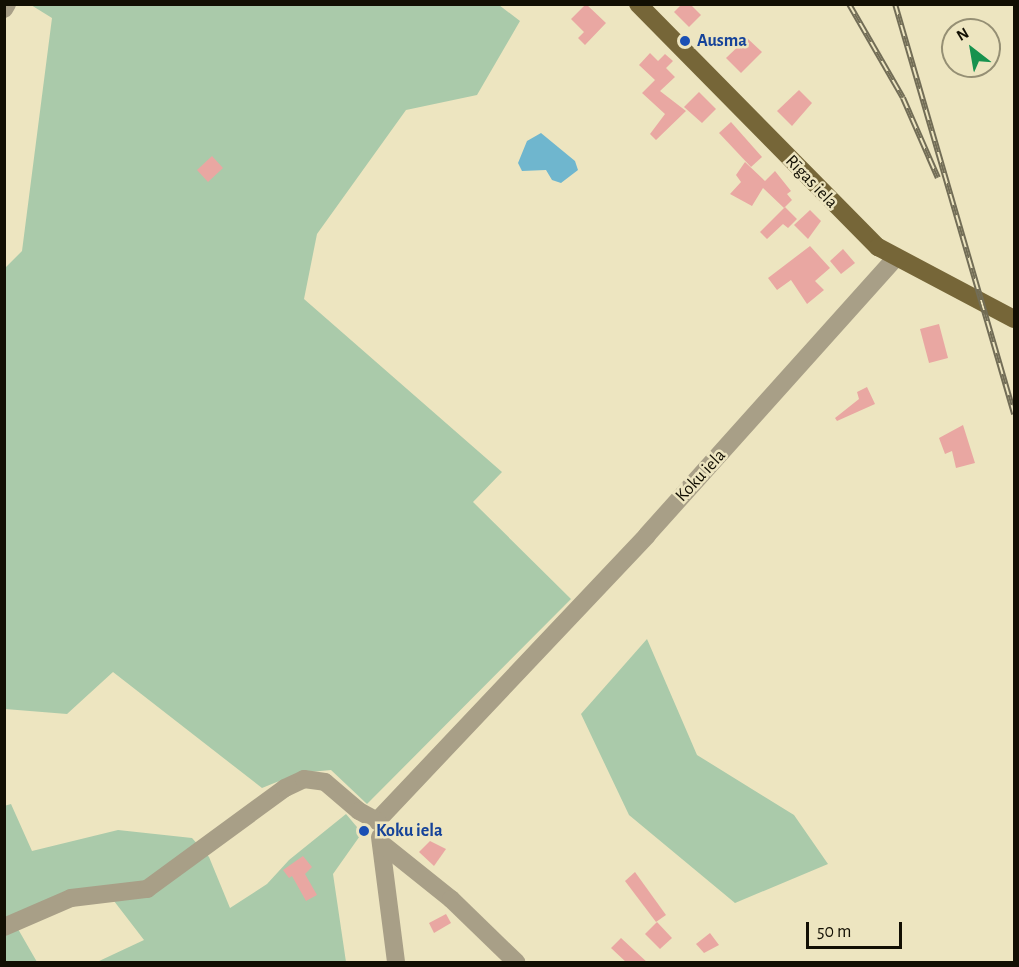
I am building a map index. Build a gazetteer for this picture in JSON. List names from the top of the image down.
{
  "streets": {
    "main road": ["Rīgas iela"],
    "street": ["Koku iela"]
  },
  "crossings": [
    ["Rīgas iela", "Koku iela"]
  ],
  "places": ["Ausma", "Koku iela"],
  "scale_bar": "50 m",
  "north": "top left"
}
